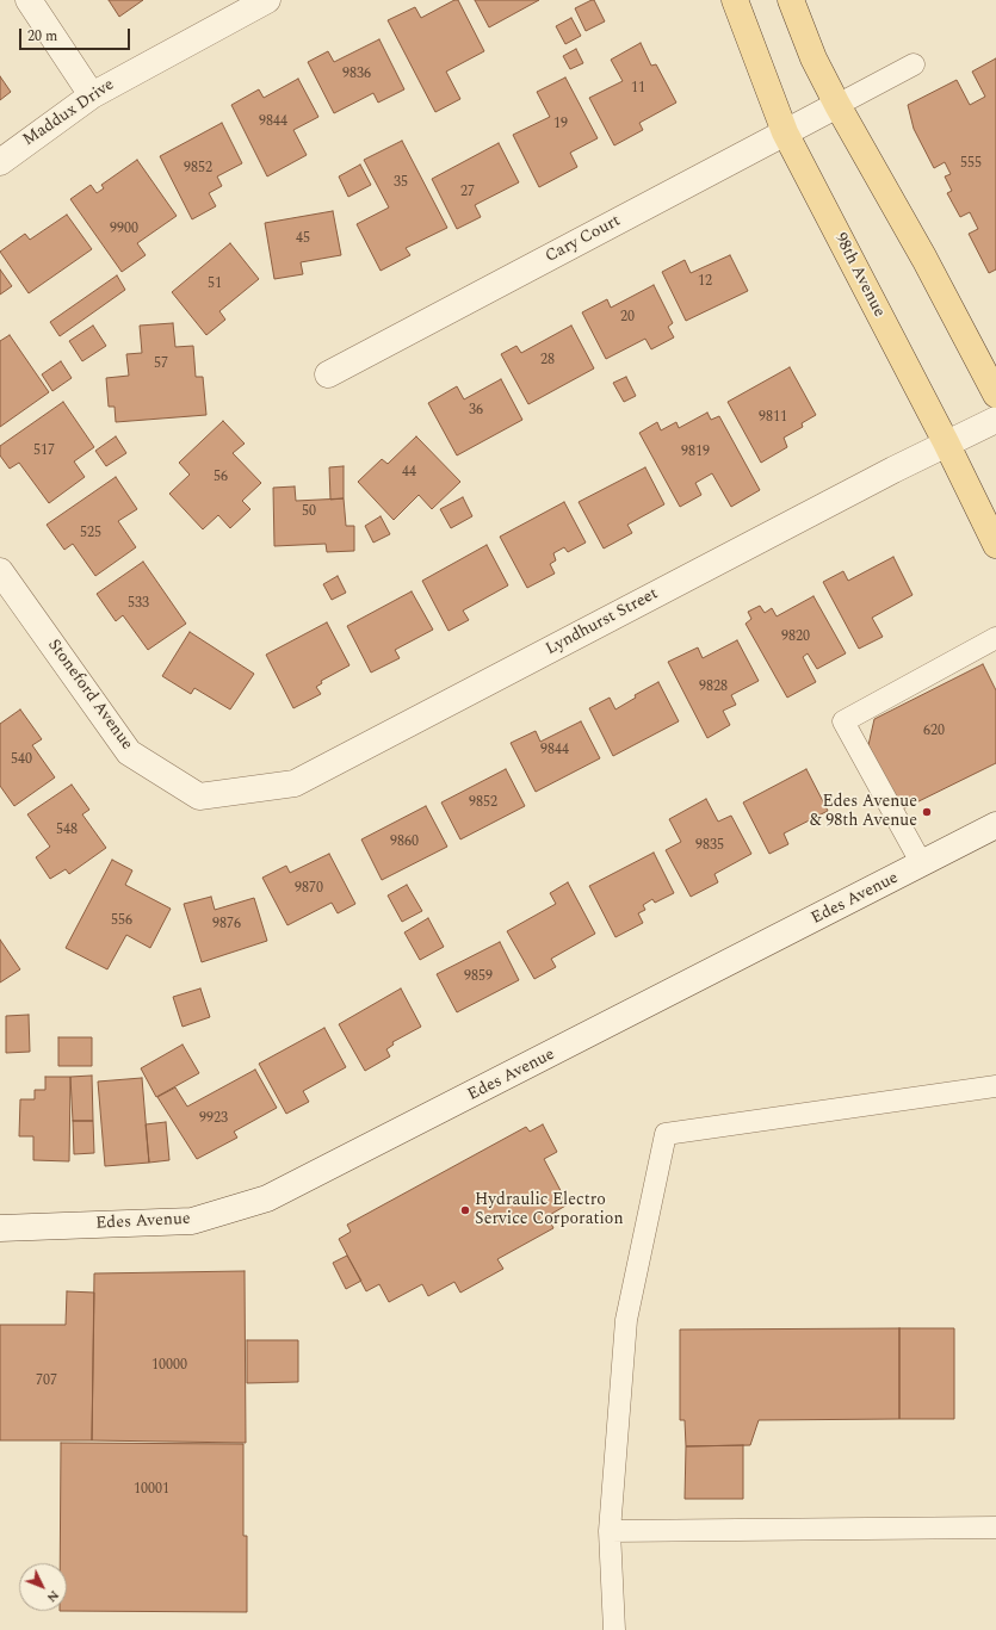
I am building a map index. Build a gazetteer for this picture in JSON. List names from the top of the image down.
{
  "streets": {
    "main road": ["98th Avenue"],
    "street": [
      "Maddux Drive",
      "Cary Court",
      "Lyndhurst Street",
      "Stoneford Avenue",
      "Edes Avenue"
    ]
  },
  "crossings": [
    ["Cary Court", "98th Avenue"],
    ["98th Avenue", "Lyndhurst Street"],
    ["Lyndhurst Street", "Stoneford Avenue"]
  ],
  "places": ["Edes Avenue & 98th Avenue", "Hydraulic Electro Service Corporation"],
  "house_numbers": [
    "9836",
    "11",
    "9844",
    "19",
    "555",
    "9852",
    "35",
    "27",
    "9900",
    "45",
    "12",
    "51",
    "20",
    "28",
    "57",
    "36",
    "9811",
    "517",
    "9819",
    "44",
    "56",
    "50",
    "525",
    "533",
    "9820",
    "9828",
    "620",
    "9844",
    "540",
    "9852",
    "548",
    "9860",
    "9835",
    "9870",
    "556",
    "9876",
    "9859",
    "9923",
    "10000",
    "707",
    "10001"
  ],
  "scale_bar": "20 m",
  "north": "bottom right"
}
